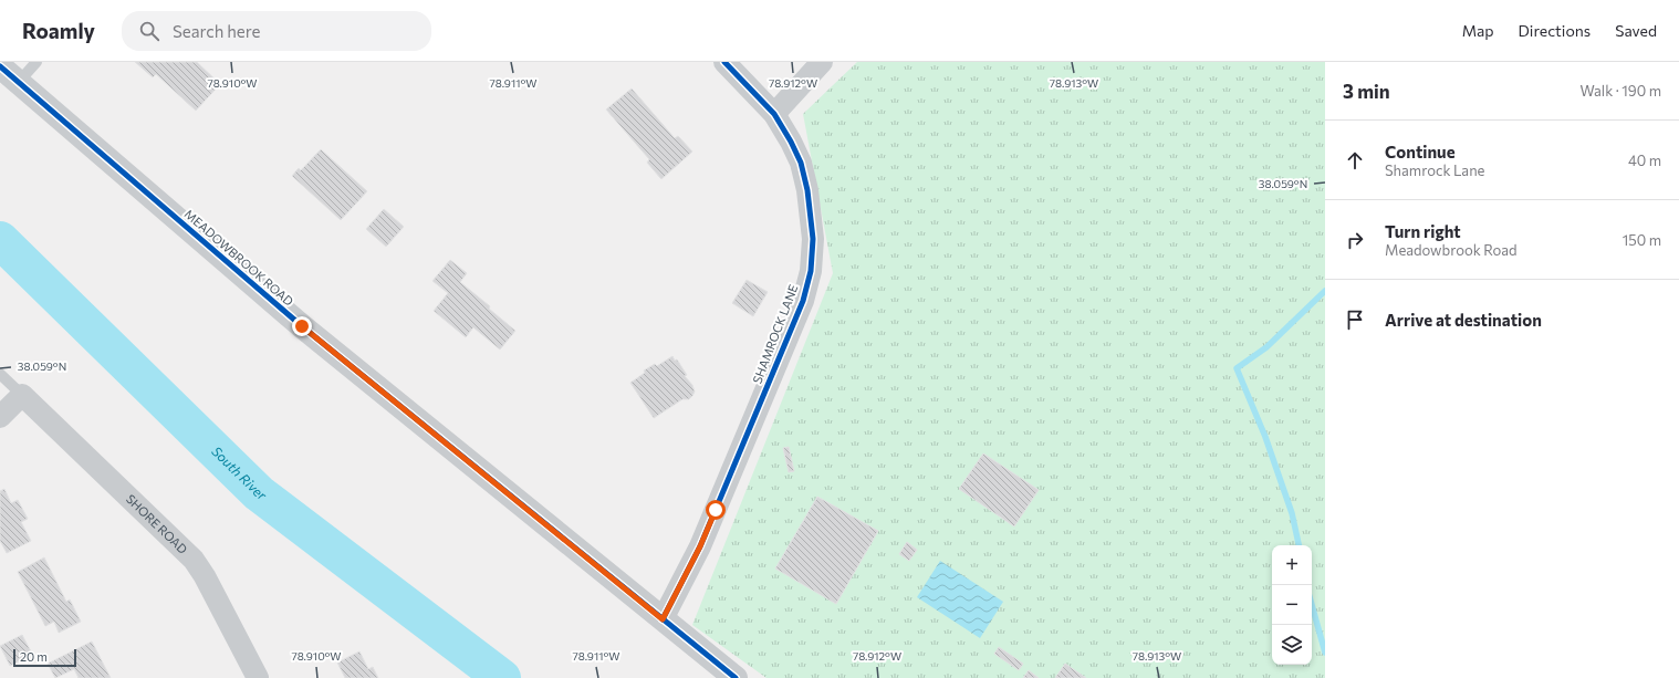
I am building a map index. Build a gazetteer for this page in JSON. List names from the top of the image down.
{
  "streets": {
    "street": ["MEADOWBROOK ROAD", "SHAMROCK LANE", "SHORE ROAD"]
  },
  "crossings": [
    ["MEADOWBROOK ROAD", "SHAMROCK LANE"]
  ],
  "water": ["South River"],
  "scale_bar": "20 m",
  "page": {
    "header": "Roamly",
    "search": "Search here",
    "nav": ["Map", "Directions", "Saved"],
    "heading": ["3 min", "Walk · 190 m"],
    "list": [
      ["Continue", "Shamrock Lane", "40 m"],
      ["Turn right", "Meadowbrook Road", "150 m"],
      "Arrive at destination"
    ],
    "map_buttons": ["+", "−"],
    "scale": "20 m"
  },
  "coordinates": [
    "78.910°W",
    "78.911°W",
    "78.912°W",
    "78.913°W",
    "38.059°N"
  ]
}
